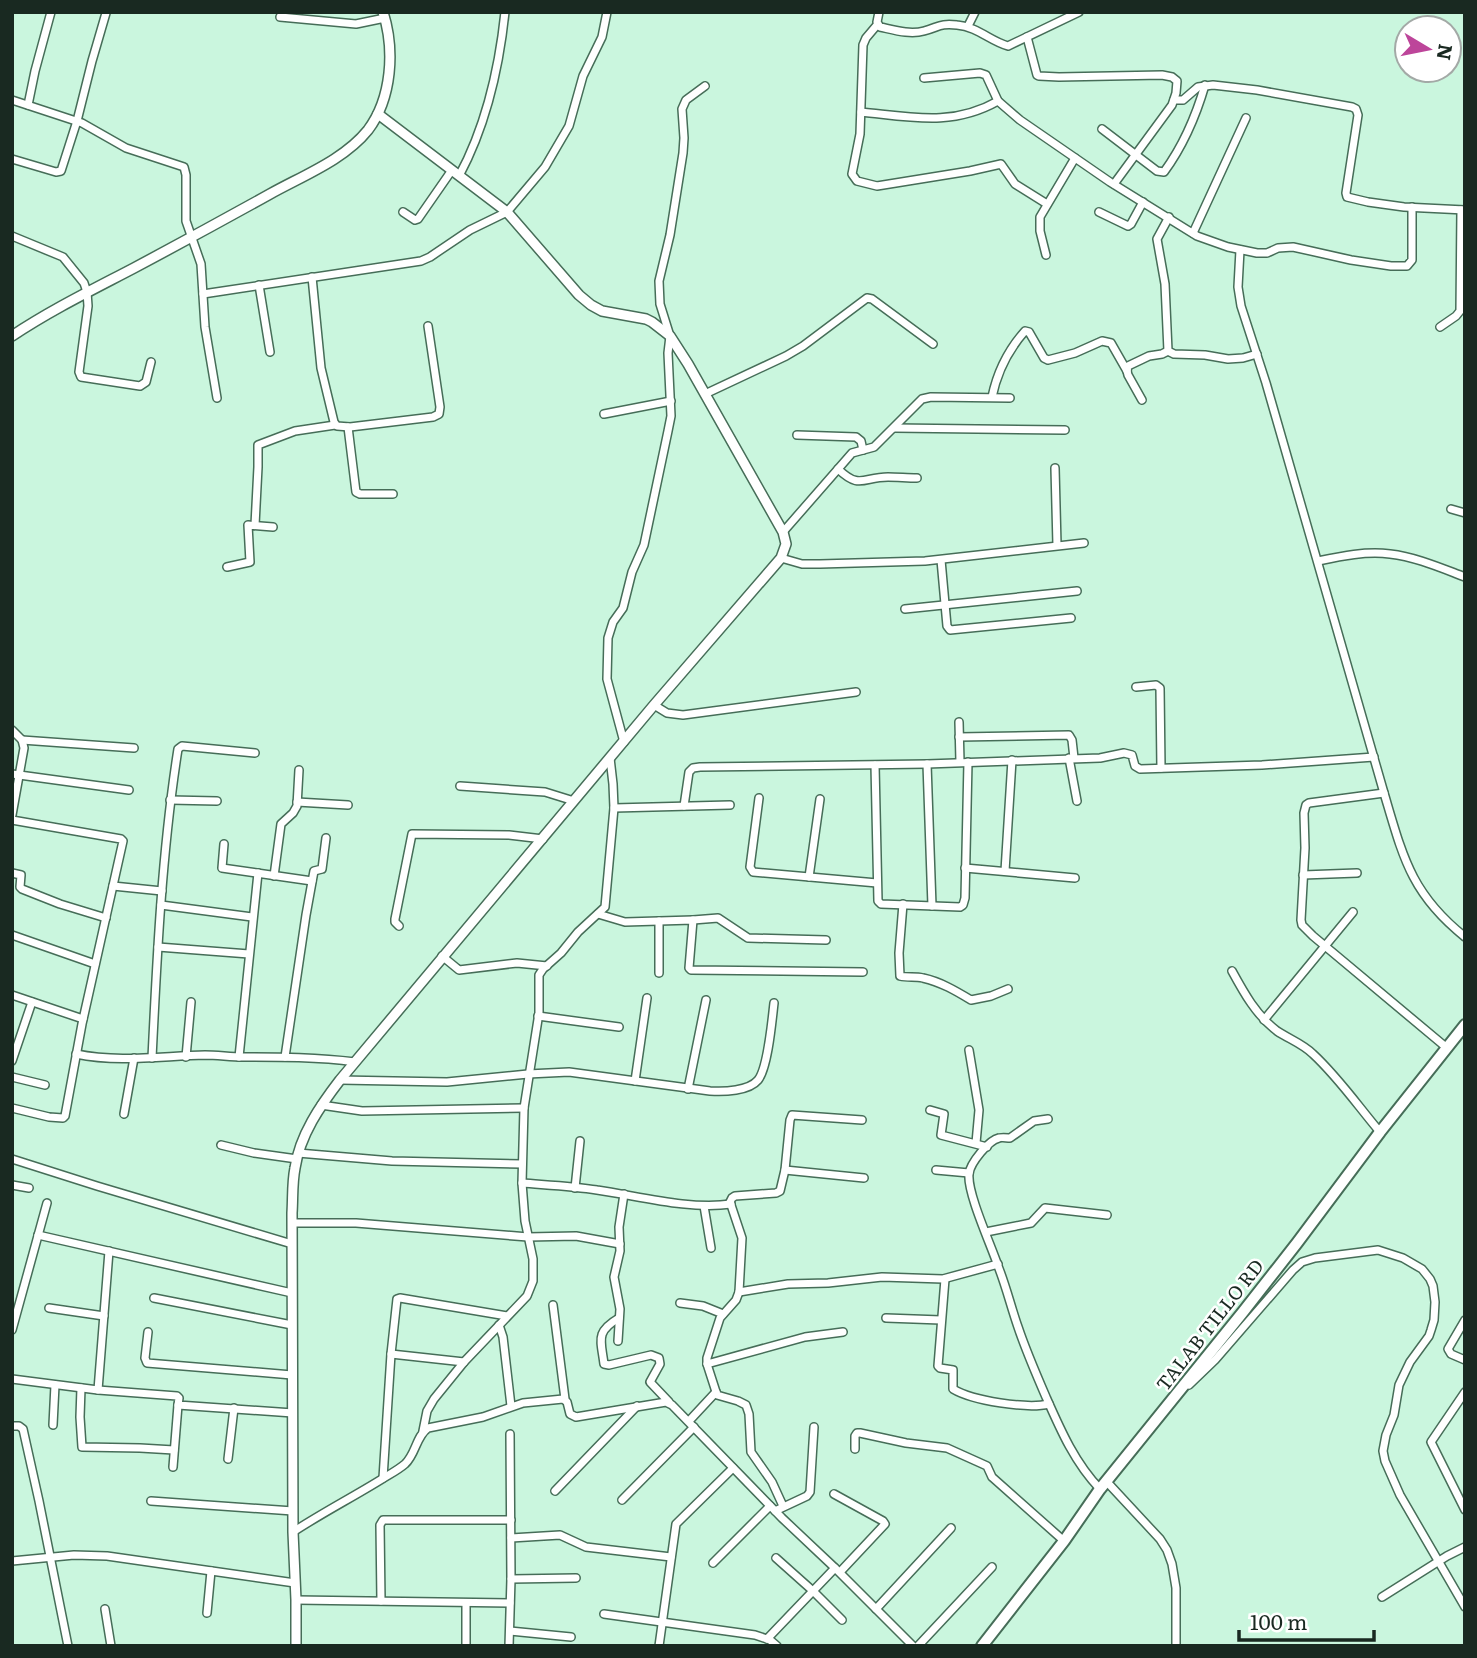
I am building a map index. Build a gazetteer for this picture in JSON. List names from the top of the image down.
{
  "streets": {
    "main road": ["TALAB TILLO RD"]
  },
  "scale_bar": "100 m",
  "north": "right"
}
